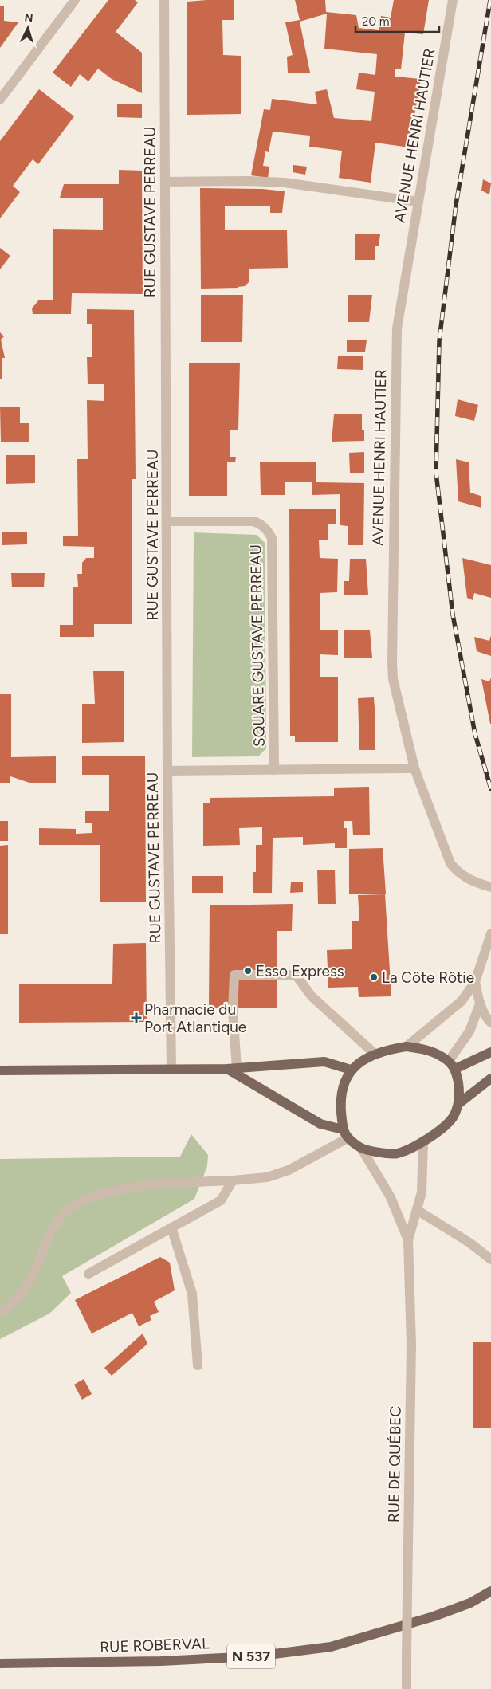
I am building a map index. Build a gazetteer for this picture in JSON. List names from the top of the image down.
{
  "streets": {
    "main road": ["RUE ROBERVAL", "N 537"],
    "street": [
      "AVENUE HENRI HAUTIER",
      "RUE GUSTAVE PERREAU",
      "SQUARE GUSTAVE PERREAU",
      "RUE DE QUÉBEC"
    ]
  },
  "crossings": [
    ["RUE GUSTAVE PERREAU", "SQUARE GUSTAVE PERREAU"]
  ],
  "places": {
    "other": ["Esso Express", "La Côte Rôtie"],
    "health": ["Pharmacie du Port Atlantique"]
  },
  "scale_bar": "20 m",
  "north": "top"
}
